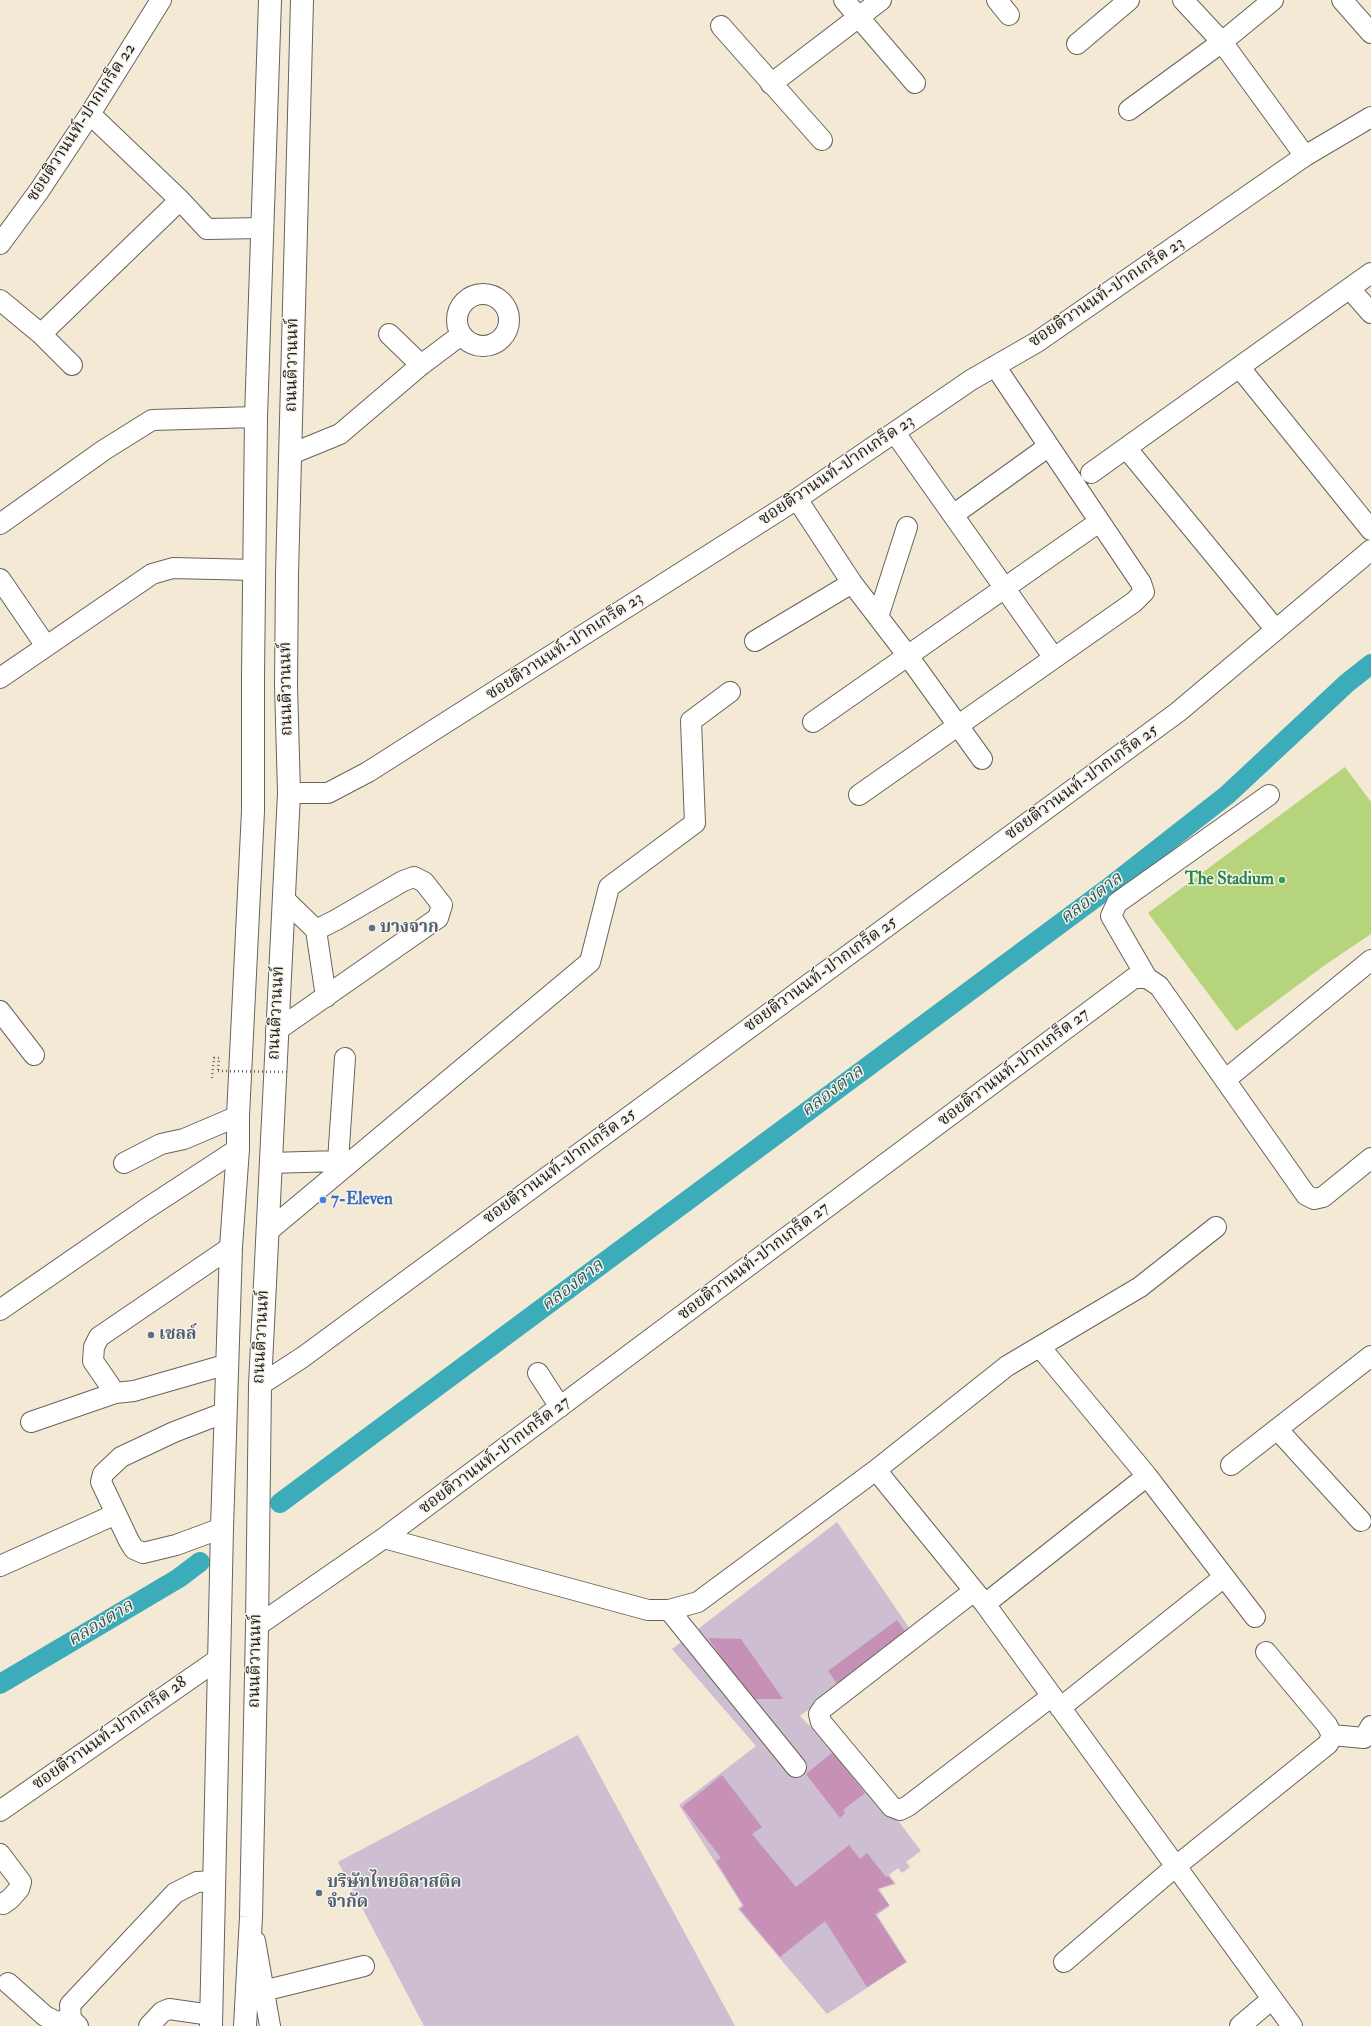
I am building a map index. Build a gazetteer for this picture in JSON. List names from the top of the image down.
{
  "streets": {
    "main road": ["ถนนติวานนท์"],
    "street": [
      "ซอยติวานนท์-ปากเกร็ด 22",
      "ซอยติวานนท์-ปากเกร็ด 23",
      "ซอยติวานนท์-ปากเกร็ด 25",
      "ซอยติวานนท์-ปากเกร็ด 27",
      "ซอยติวานนท์-ปากเกร็ด 28"
    ]
  },
  "crossings": [
    ["ซอยติวานนท์-ปากเกร็ด 23", "ถนนติวานนท์"],
    ["ถนนติวานนท์", "ซอยติวานนท์-ปากเกร็ด 25"],
    ["ถนนติวานนท์", "ซอยติวานนท์-ปากเกร็ด 27"],
    ["ถนนติวานนท์", "ซอยติวานนท์-ปากเกร็ด 28"]
  ],
  "water": ["คลองตาล"],
  "places": [
    "The Stadium",
    "บางจาก",
    "7-Eleven",
    "เชลล์",
    "บริษัทไทยอิลาสติค จำกัด"
  ]
}
